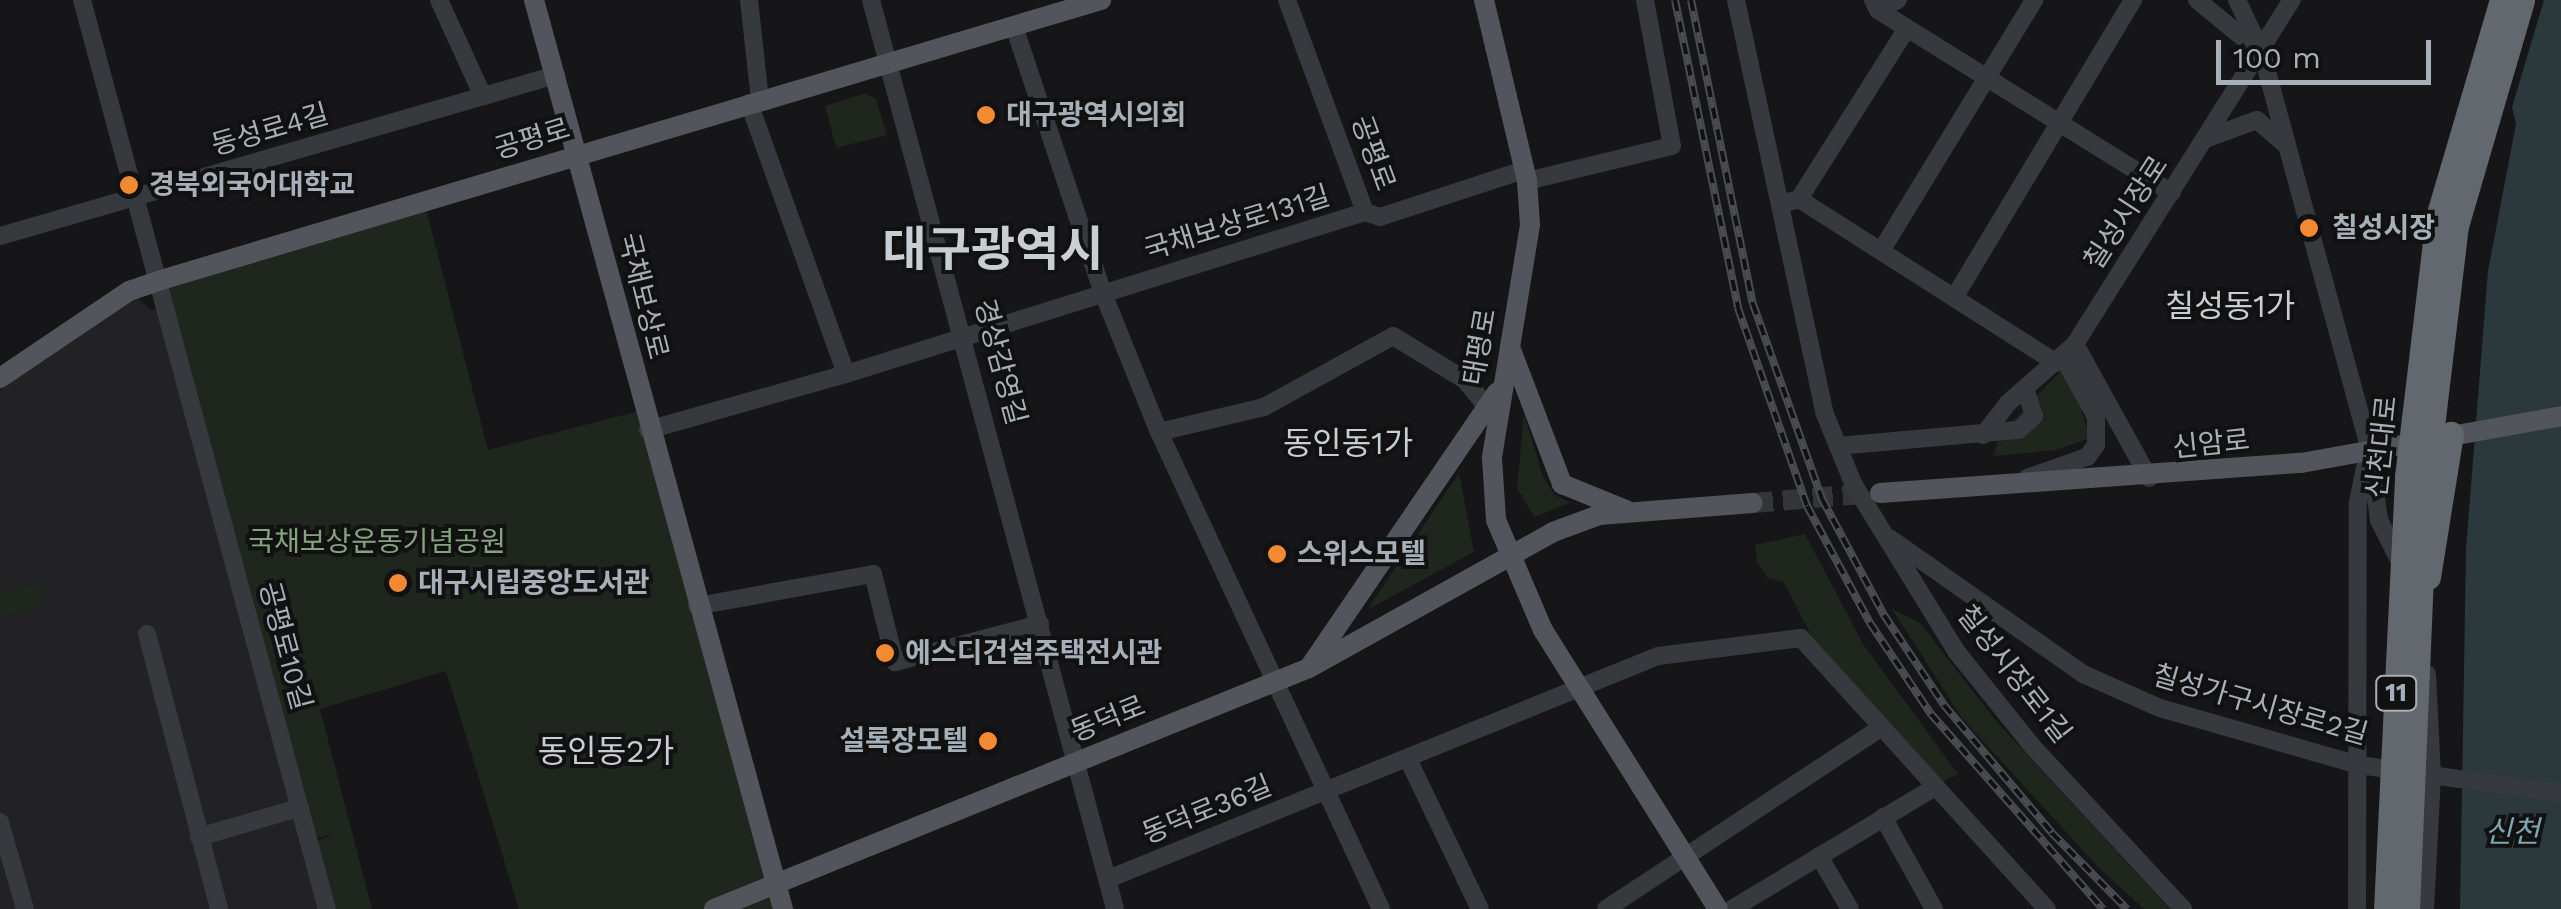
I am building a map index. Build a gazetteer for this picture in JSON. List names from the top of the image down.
{
  "streets": {
    "highway": ["신천대로", "11"],
    "main road": [
      "공평로",
      "국채보상로",
      "태평로",
      "신암로",
      "동덕로"
    ],
    "street": [
      "동성로4길",
      "칠성시장로",
      "국채보상로131길",
      "경상감영길",
      "공평로10길",
      "칠성시장로1길",
      "칠성가구시장로2길",
      "동덕로36길"
    ]
  },
  "crossings": [
    ["동성로4길", "국채보상로"],
    ["동성로4길", "공평로10길"],
    ["공평로", "국채보상로131길"],
    ["공평로", "국채보상로"],
    ["공평로", "경상감영길"],
    ["공평로", "공평로10길"],
    ["칠성시장로", "신암로"],
    ["국채보상로131길", "국채보상로"],
    ["국채보상로131길", "태평로"],
    ["국채보상로131길", "경상감영길"],
    ["국채보상로", "동덕로"],
    ["태평로", "동덕로"],
    ["경상감영길", "동덕로"],
    ["칠성시장로1길", "칠성가구시장로2길"]
  ],
  "districts": [
    "대구광역시",
    "칠성동1가",
    "동인동1가",
    "동인동2가"
  ],
  "water": ["신천"],
  "parks": ["국채보상운동기념공원"],
  "places": [
    "대구광역시의회",
    "경북외국어대학교",
    "칠성시장",
    "스위스모텔",
    "대구시립중앙도서관",
    "에스디건설주택전시관",
    "설록장모텔"
  ],
  "scale_bar": "100 m"
}
